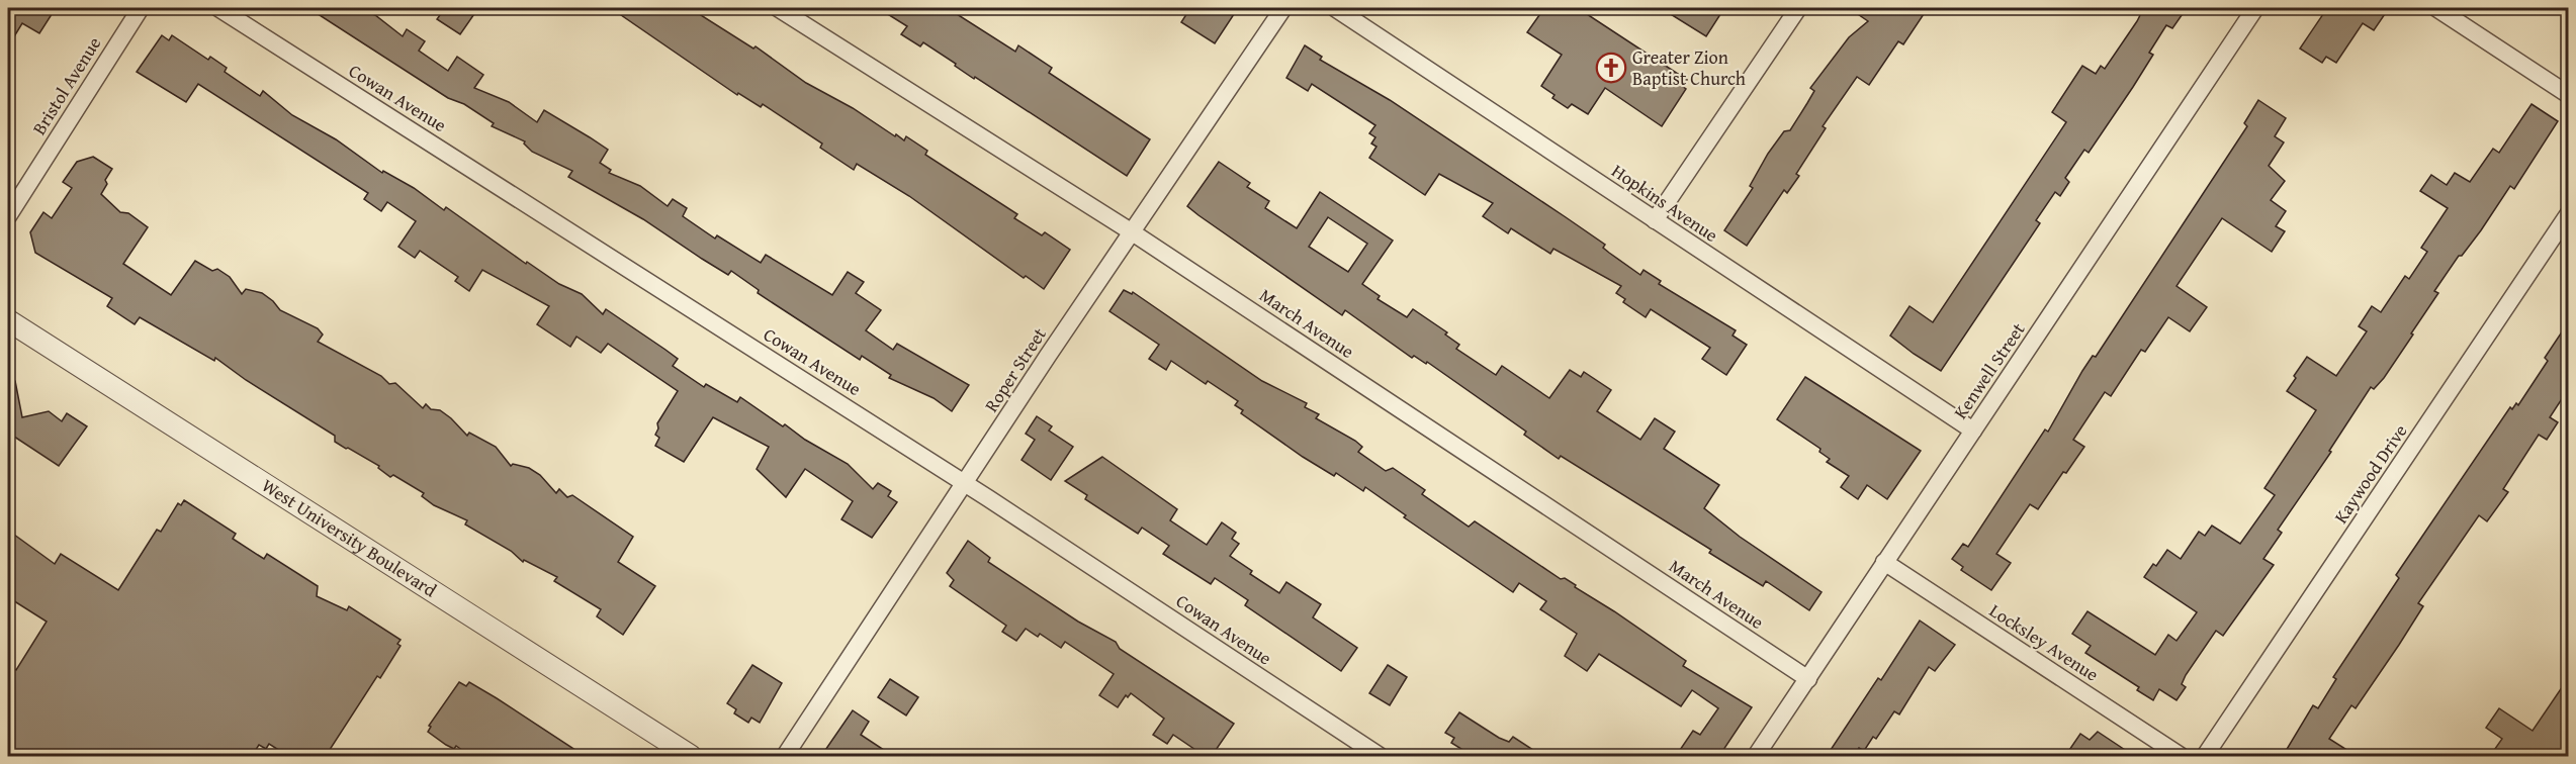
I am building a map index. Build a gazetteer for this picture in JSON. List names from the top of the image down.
{
  "streets": {
    "street": [
      "Bristol Avenue",
      "Cowan Avenue",
      "Hopkins Avenue",
      "March Avenue",
      "Roper Street",
      "Kenwell Street",
      "Kaywood Drive",
      "West University Boulevard",
      "Locksley Avenue"
    ]
  },
  "crossings": [
    ["Cowan Avenue", "Roper Street"],
    ["Hopkins Avenue", "Kenwell Street"],
    ["March Avenue", "Roper Street"],
    ["March Avenue", "Kenwell Street"],
    ["Kenwell Street", "Locksley Avenue"]
  ],
  "places": {
    "church": ["Greater Zion Baptist Church"]
  }
}
